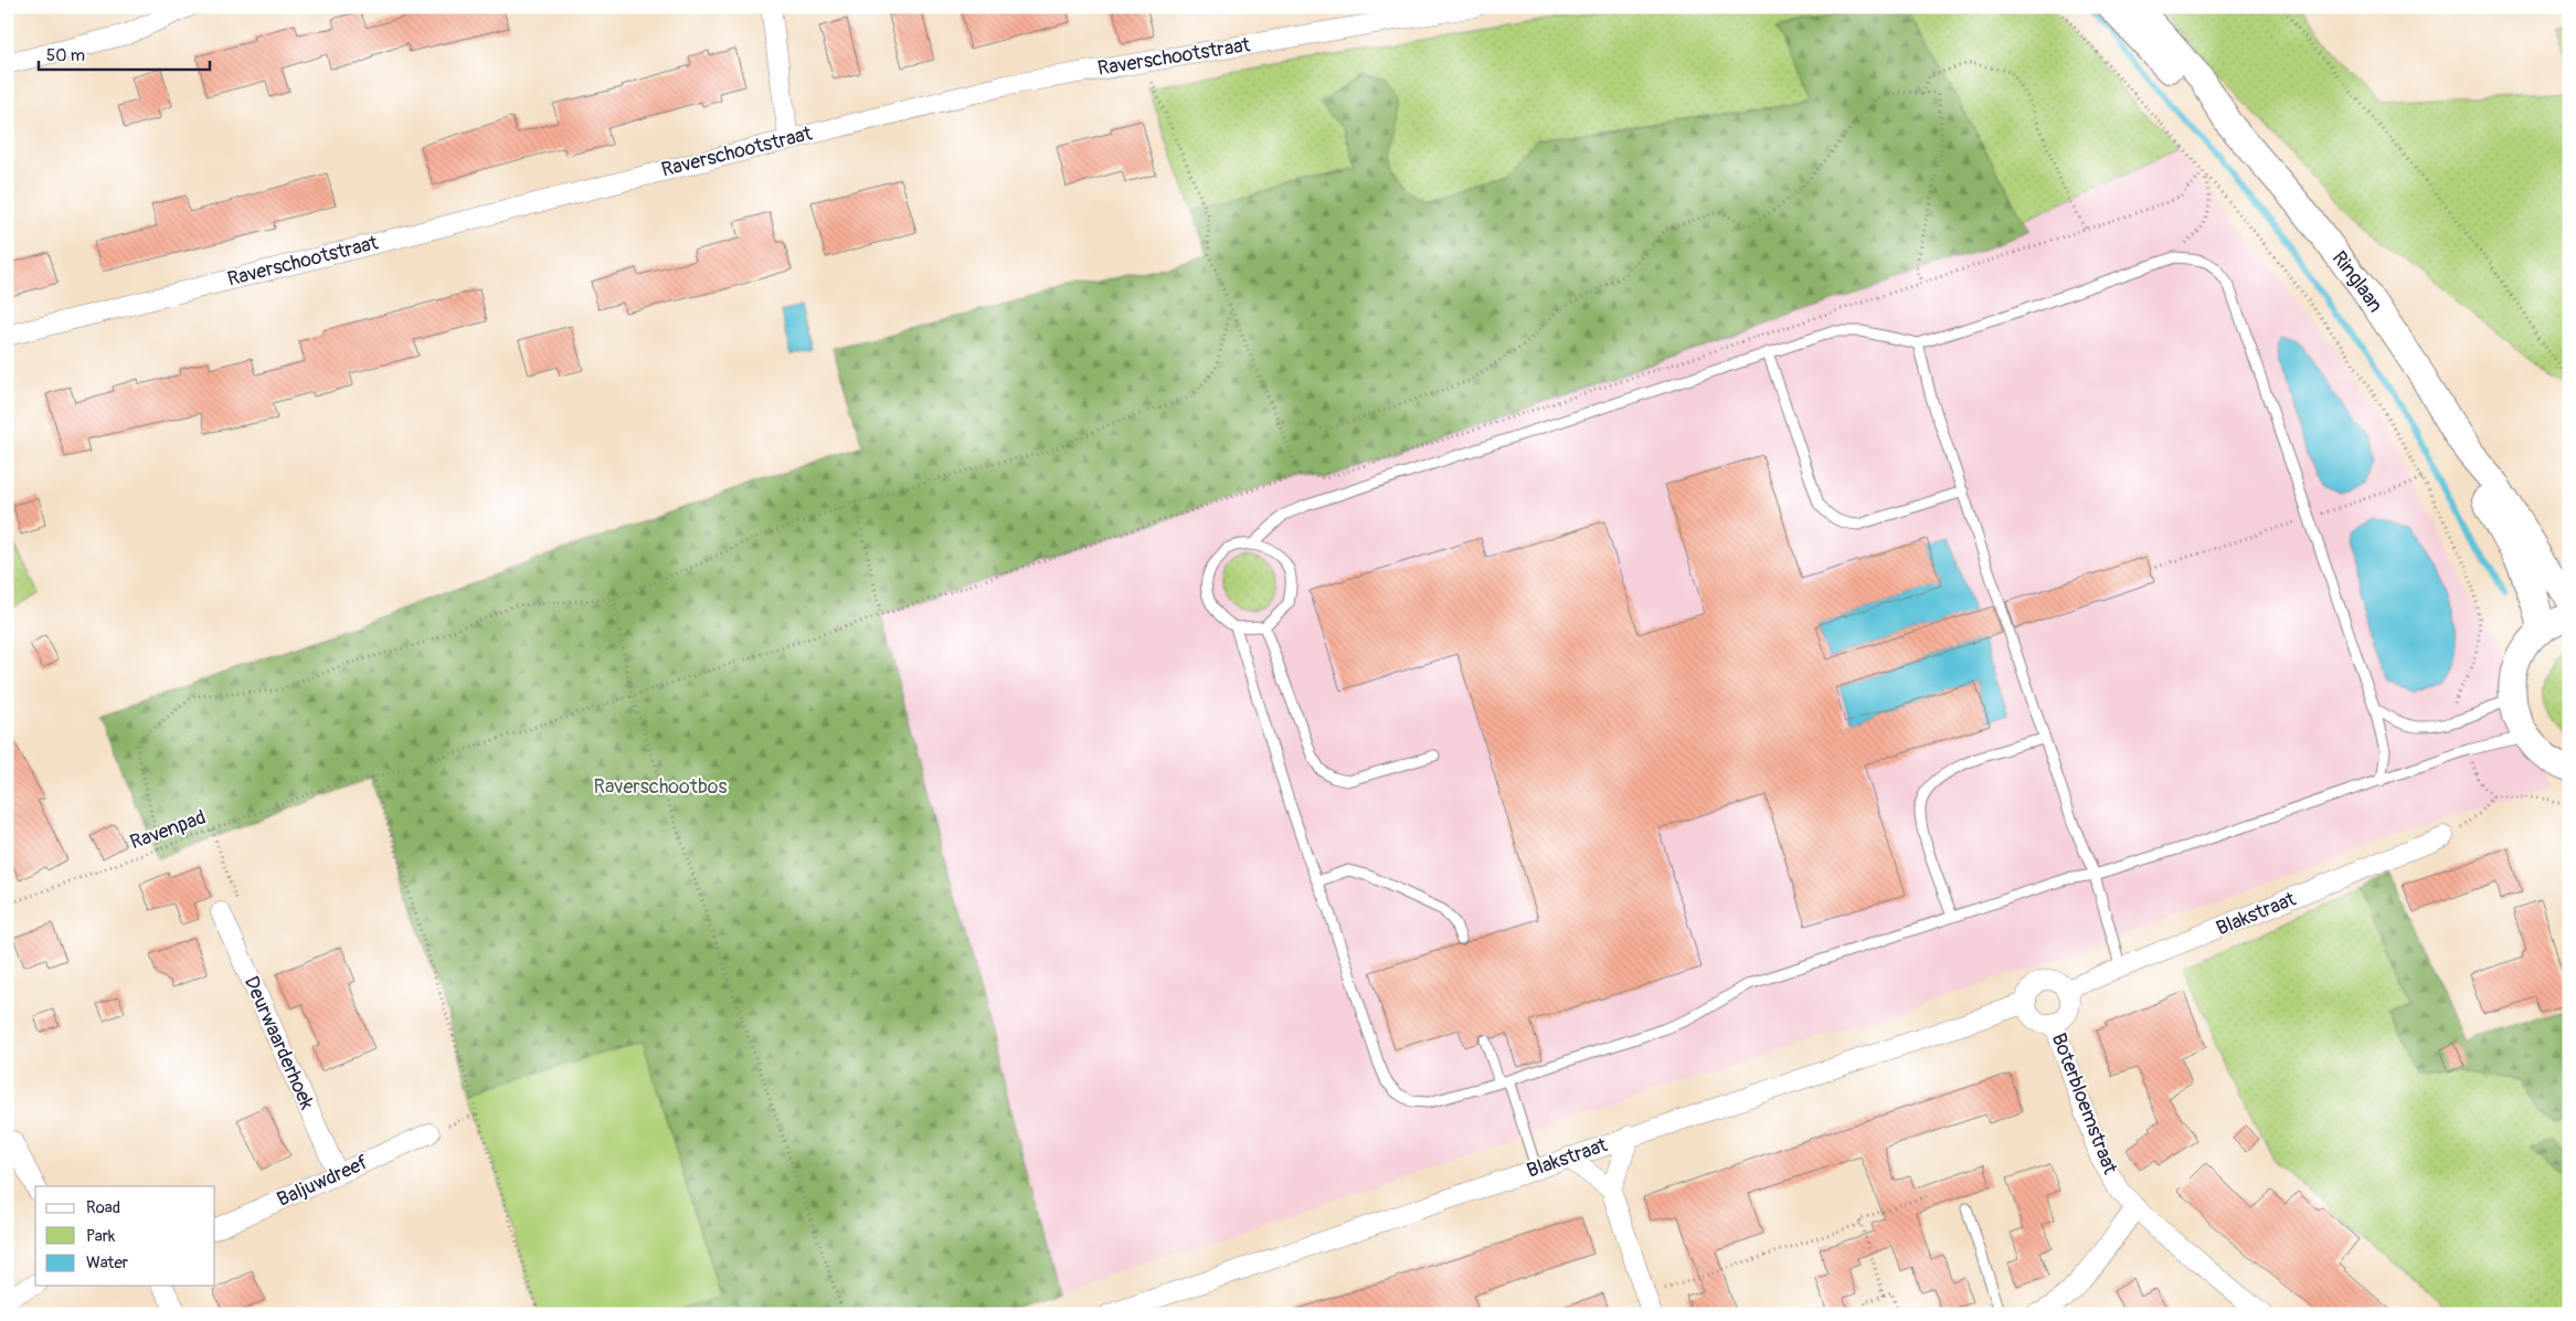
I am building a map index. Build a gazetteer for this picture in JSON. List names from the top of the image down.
{
  "streets": {
    "main road": ["Ringlaan"],
    "street": [
      "Raverschootstraat",
      "Blakstraat",
      "Deurwaarderhoek",
      "Boterbloemstraat",
      "Baljuwdreef"
    ],
    "path": ["Ravenpad"]
  },
  "crossings": [
    ["Blakstraat", "Boterbloemstraat"],
    ["Deurwaarderhoek", "Baljuwdreef"]
  ],
  "parks": ["Raverschootbos"],
  "legend": ["Road", "Park", "Water"],
  "scale_bar": "50 m"
}
